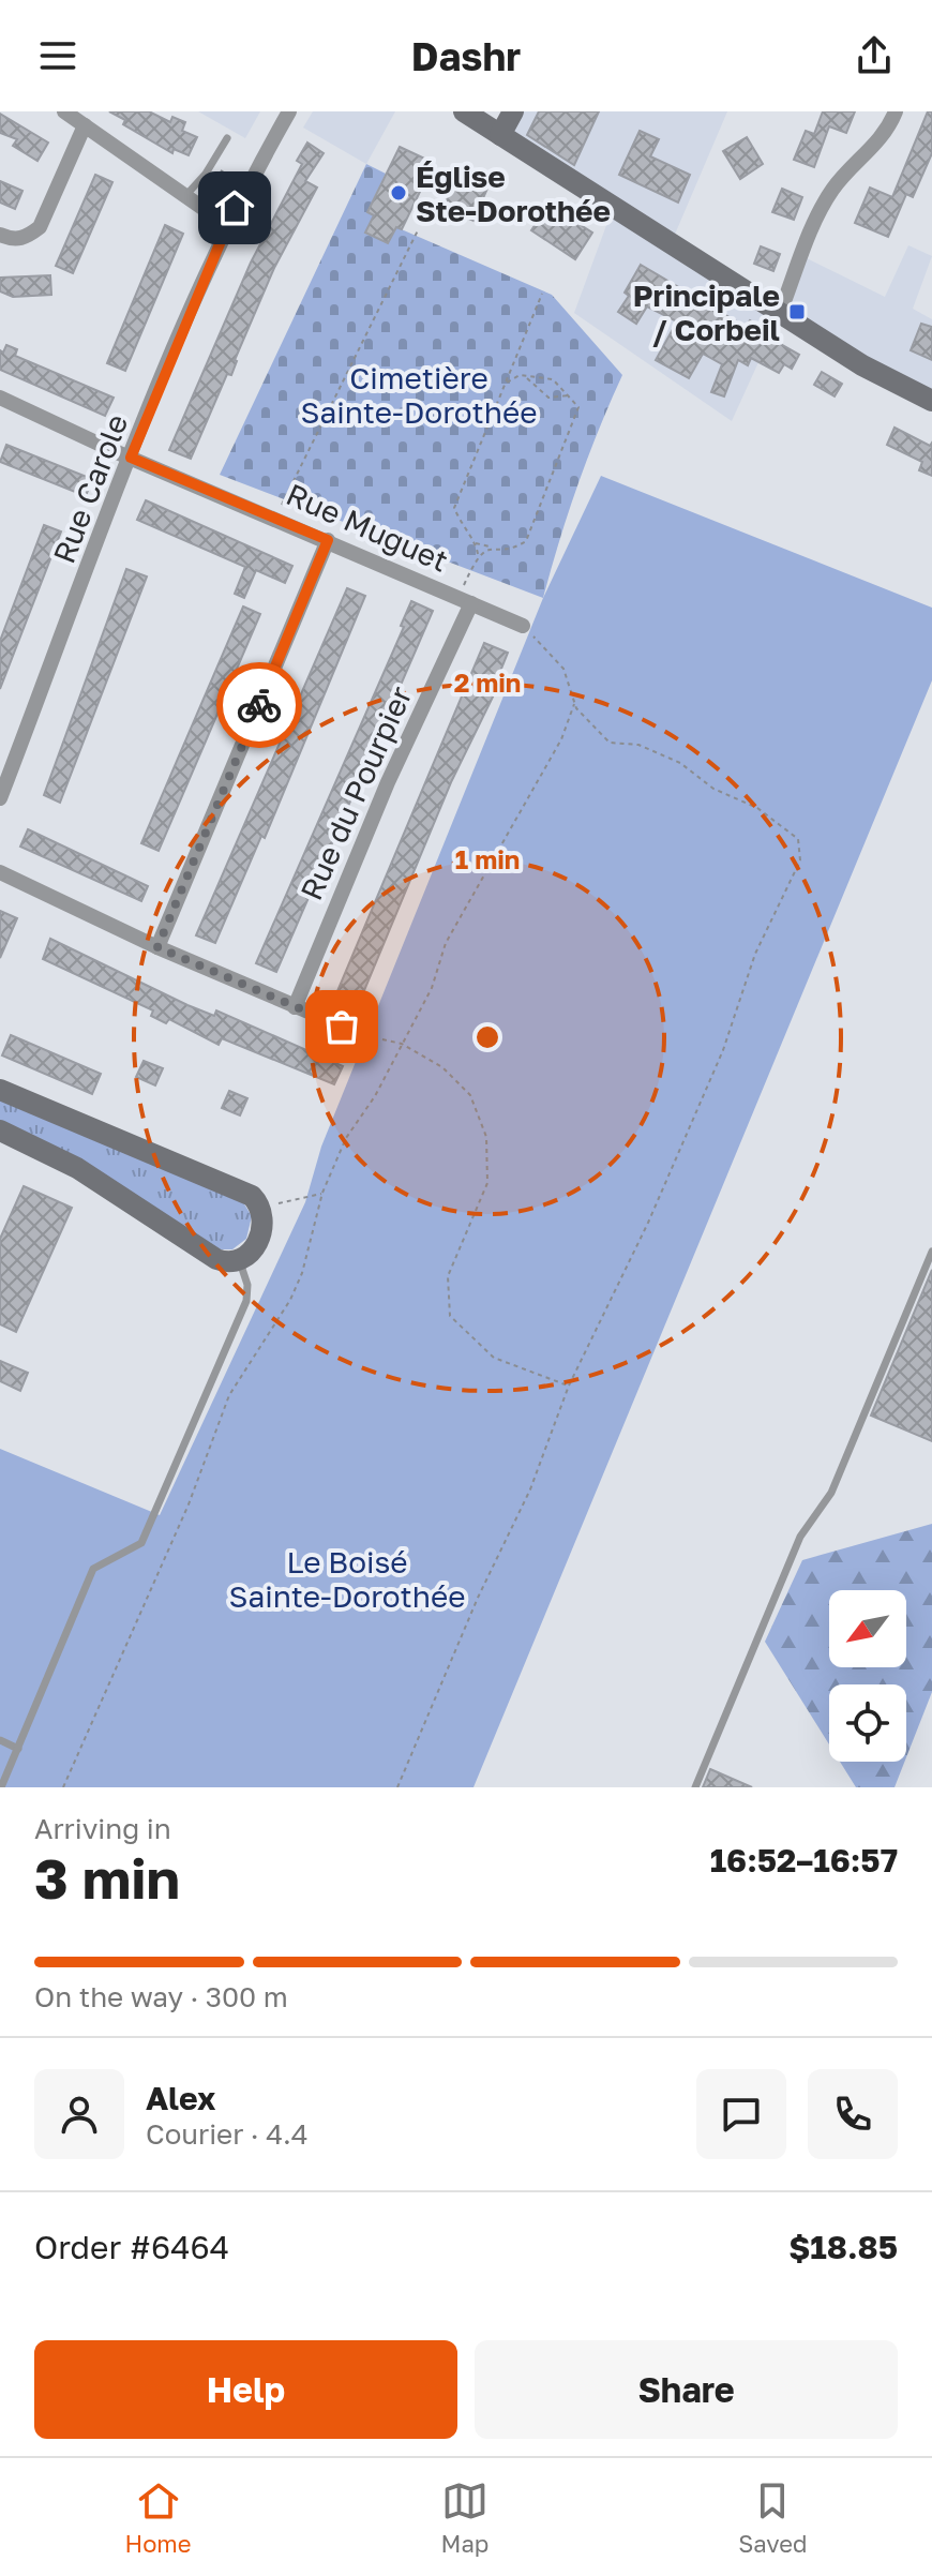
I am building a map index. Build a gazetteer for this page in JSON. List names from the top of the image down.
{
  "streets": {
    "street": ["Rue Carole", "Rue Muguet", "Rue du Pourpier"]
  },
  "crossings": [
    ["Rue Carole", "Rue Muguet"],
    ["Rue Muguet", "Rue du Pourpier"]
  ],
  "parks": ["Cimetière Sainte-Dorothée", "Le Boisé Sainte-Dorothée"],
  "places": {
    "other": ["Église Ste-Dorothée"],
    "transit": ["Principale / Corbeil"]
  },
  "north": "bottom left",
  "page": {
    "header": "Dashr",
    "heading": ["3 min", "Arriving in", "16:52–16:57"],
    "panel": [
      "Alex",
      "Courier · 4.4",
      "Order #6464",
      "$18.85"
    ],
    "bar": "On the way · 300 m",
    "buttons": ["Help", "Share"],
    "tabs": ["Home", "Map", "Saved"]
  },
  "rings": ["2 min", "1 min"]
}
